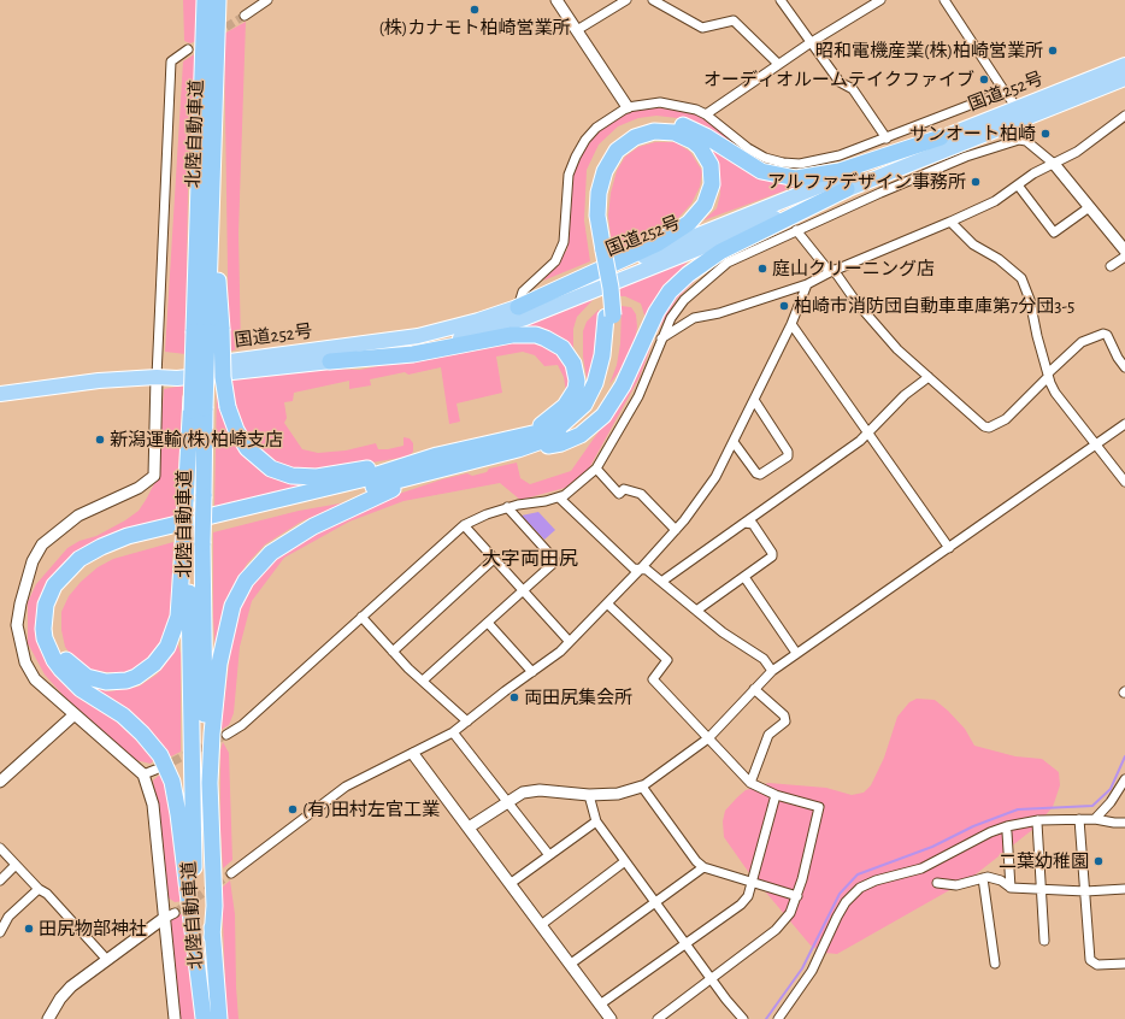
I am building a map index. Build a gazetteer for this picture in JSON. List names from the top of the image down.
{
  "streets": {
    "highway": ["国道252号", "北陸自動車道"]
  },
  "districts": ["大字両田尻"],
  "places": [
    "(株)カナモト柏崎営業所",
    "昭和電機産業(株)柏崎営業所",
    "オーディオルームテイクファイブ",
    "サンオート柏崎",
    "アルファデザイン事務所",
    "庭山クリーニング店",
    "柏崎市消防団自動車車庫第7分団3-5",
    "新潟運輸(株)柏崎支店",
    "両田尻集会所",
    "(有)田村左官工業",
    "二葉幼稚園",
    "田尻物部神社"
  ]
}
